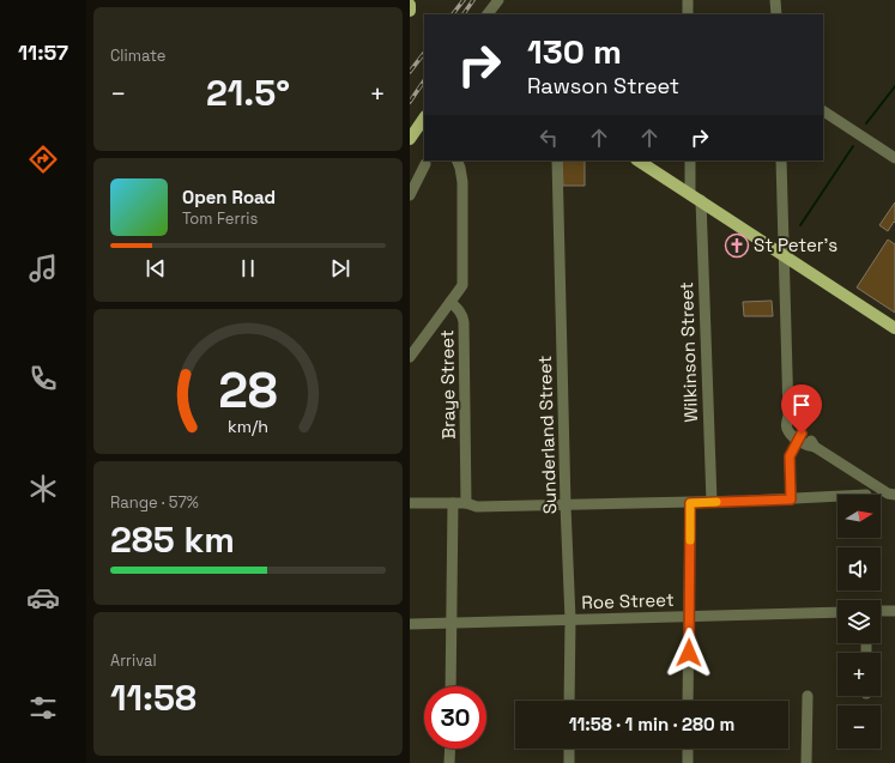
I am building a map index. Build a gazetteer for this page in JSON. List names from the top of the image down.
{
  "streets": {
    "street": [
      "Wilkinson Street",
      "Braye Street",
      "Sunderland Street",
      "Roe Street"
    ]
  },
  "crossings": [
    ["Sunderland Street", "Roe Street"]
  ],
  "places": {
    "church": ["St Peter’s"]
  },
  "north": "right",
  "page": {
    "tabs": "11:57",
    "tile": [
      "Climate",
      ["Range · 57%", "285 km"],
      ["Arrival", "11:58"]
    ],
    "turn": ["130 m", "Rawson Street"],
    "heat": ["−", "21.5°", "+"],
    "song": ["Open Road", "Tom Ferris"],
    "map_buttons": ["+", "−"],
    "limit": "30",
    "trip": "11:58 · 1 min · 280 m",
    "gauge": ["28", "km/h"]
  }
}
